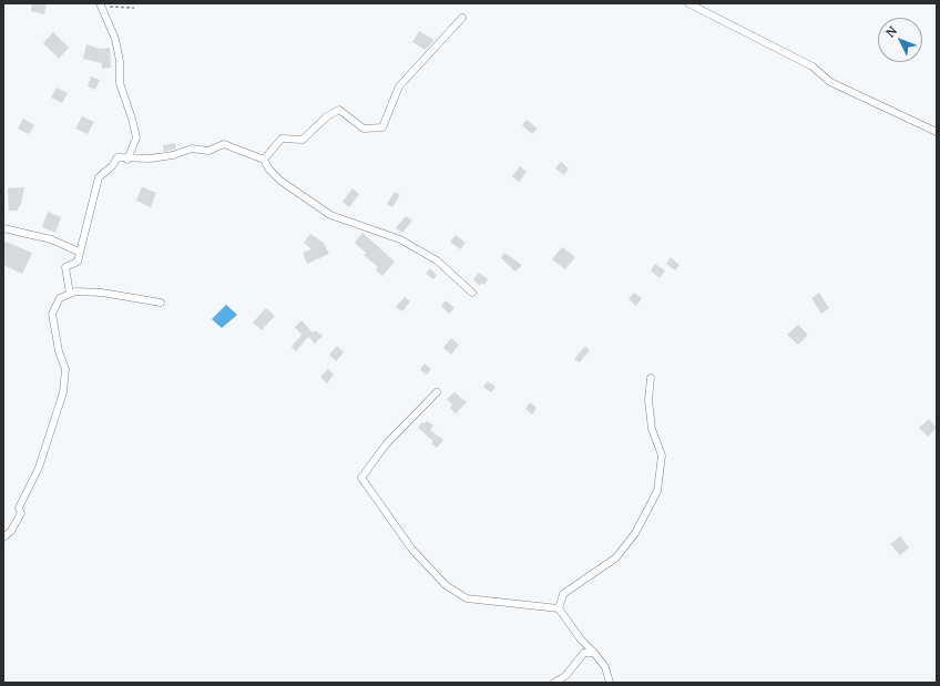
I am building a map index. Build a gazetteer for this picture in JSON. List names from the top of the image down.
{
  "north": "top left"
}
